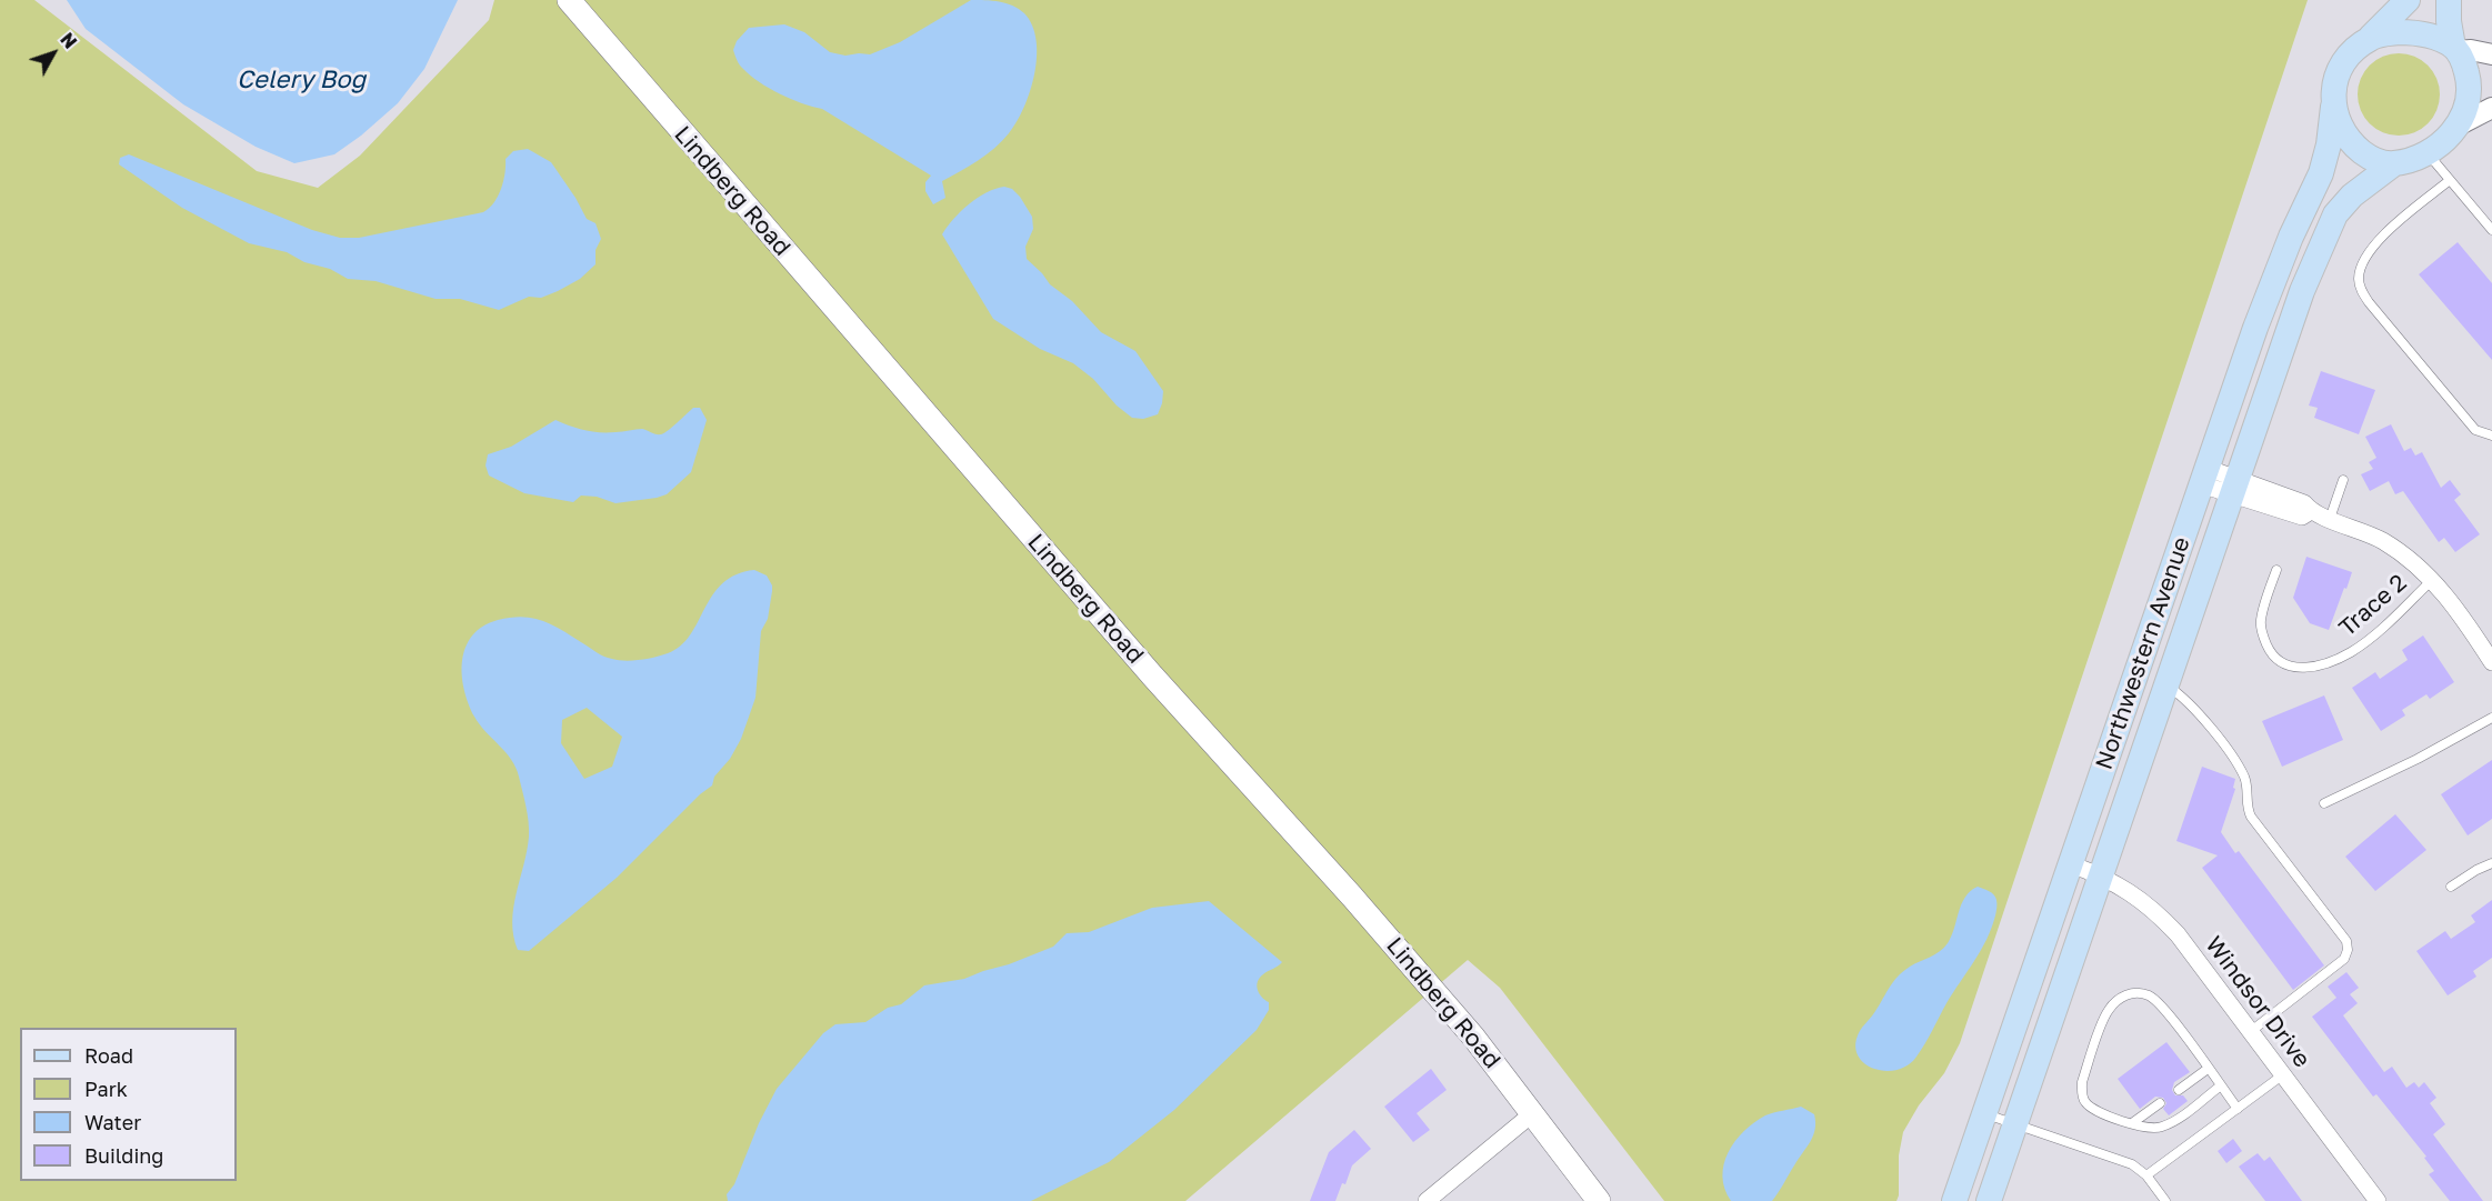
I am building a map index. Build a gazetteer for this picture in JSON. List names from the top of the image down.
{
  "streets": {
    "main road": ["Lindberg Road", "Northwestern Avenue"],
    "street": ["Windsor Drive"],
    "lane": ["Trace 2"]
  },
  "crossings": [
    ["Northwestern Avenue", "Windsor Drive"]
  ],
  "water": ["Celery Bog"],
  "legend": [
    "Road",
    "Park",
    "Water",
    "Building"
  ],
  "north": "top right"
}
